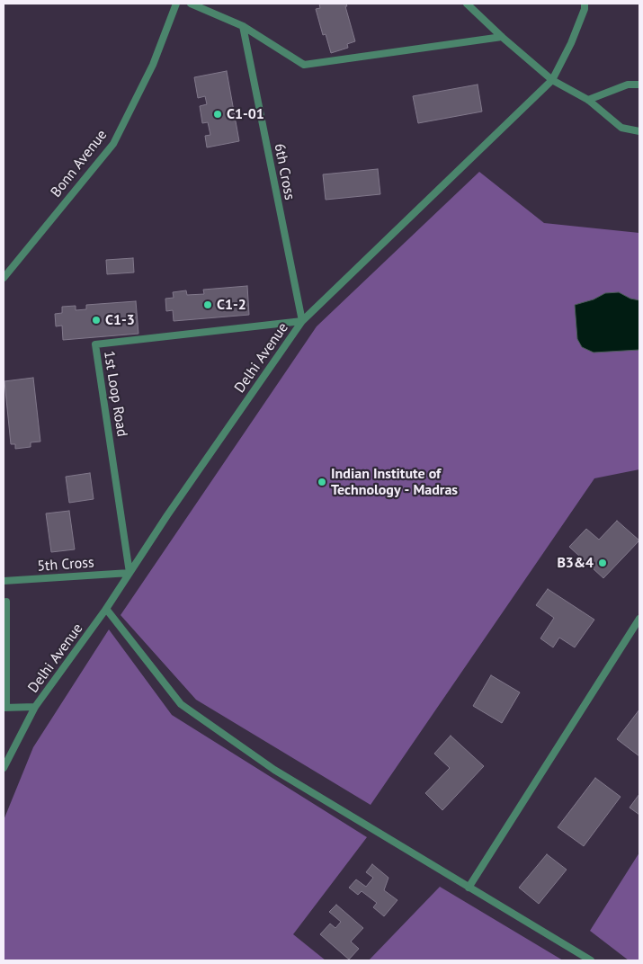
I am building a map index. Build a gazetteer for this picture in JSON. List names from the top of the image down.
{
  "streets": {
    "lane": [
      "Bonn Avenue",
      "6th Cross",
      "Delhi Avenue",
      "1st Loop Road",
      "5th Cross"
    ]
  },
  "crossings": [
    ["6th Cross", "Delhi Avenue"],
    ["6th Cross", "1st Loop Road"],
    ["Delhi Avenue", "1st Loop Road"],
    ["Delhi Avenue", "5th Cross"],
    ["1st Loop Road", "5th Cross"]
  ],
  "places": [
    "C1-01",
    "C1-2",
    "C1-3",
    "Indian Institute of Technology - Madras",
    "B3&4"
  ]
}
